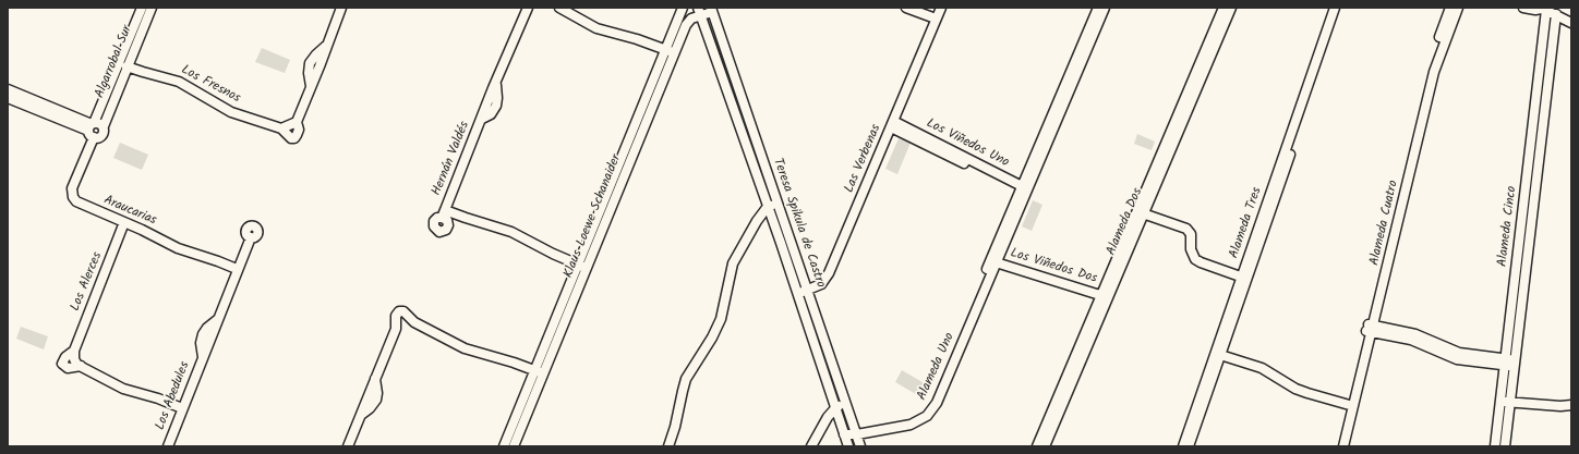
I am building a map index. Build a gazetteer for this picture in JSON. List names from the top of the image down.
{
  "streets": {
    "street": [
      "Algarrobal Sur",
      "Los Fresnos",
      "Los Viñedos Uno",
      "Hernán Valdés",
      "Las Verbenas",
      "Araucarias",
      "Klaus Loewe Schanaider",
      "Alameda Dos",
      "Teresa Spikula de Castro",
      "Alameda Tres",
      "Alameda Cuatro",
      "Alameda Cinco",
      "Los Viñedos Dos",
      "Los Alerces",
      "Alameda Uno",
      "Los Abedules"
    ]
  },
  "crossings": [
    ["Algarrobal Sur", "Los Fresnos"],
    ["Algarrobal Sur", "Araucarias"],
    ["Los Viñedos Uno", "Las Verbenas"],
    ["Los Viñedos Uno", "Alameda Uno"],
    ["Hernán Valdés", "Klaus Loewe Schanaider"],
    ["Las Verbenas", "Teresa Spikula de Castro"],
    ["Araucarias", "Los Alerces"],
    ["Araucarias", "Los Abedules"],
    ["Klaus Loewe Schanaider", "Teresa Spikula de Castro"],
    ["Alameda Dos", "Los Viñedos Dos"],
    ["Teresa Spikula de Castro", "Alameda Uno"],
    ["Los Viñedos Dos", "Alameda Uno"],
    ["Los Alerces", "Los Abedules"]
  ]
}
